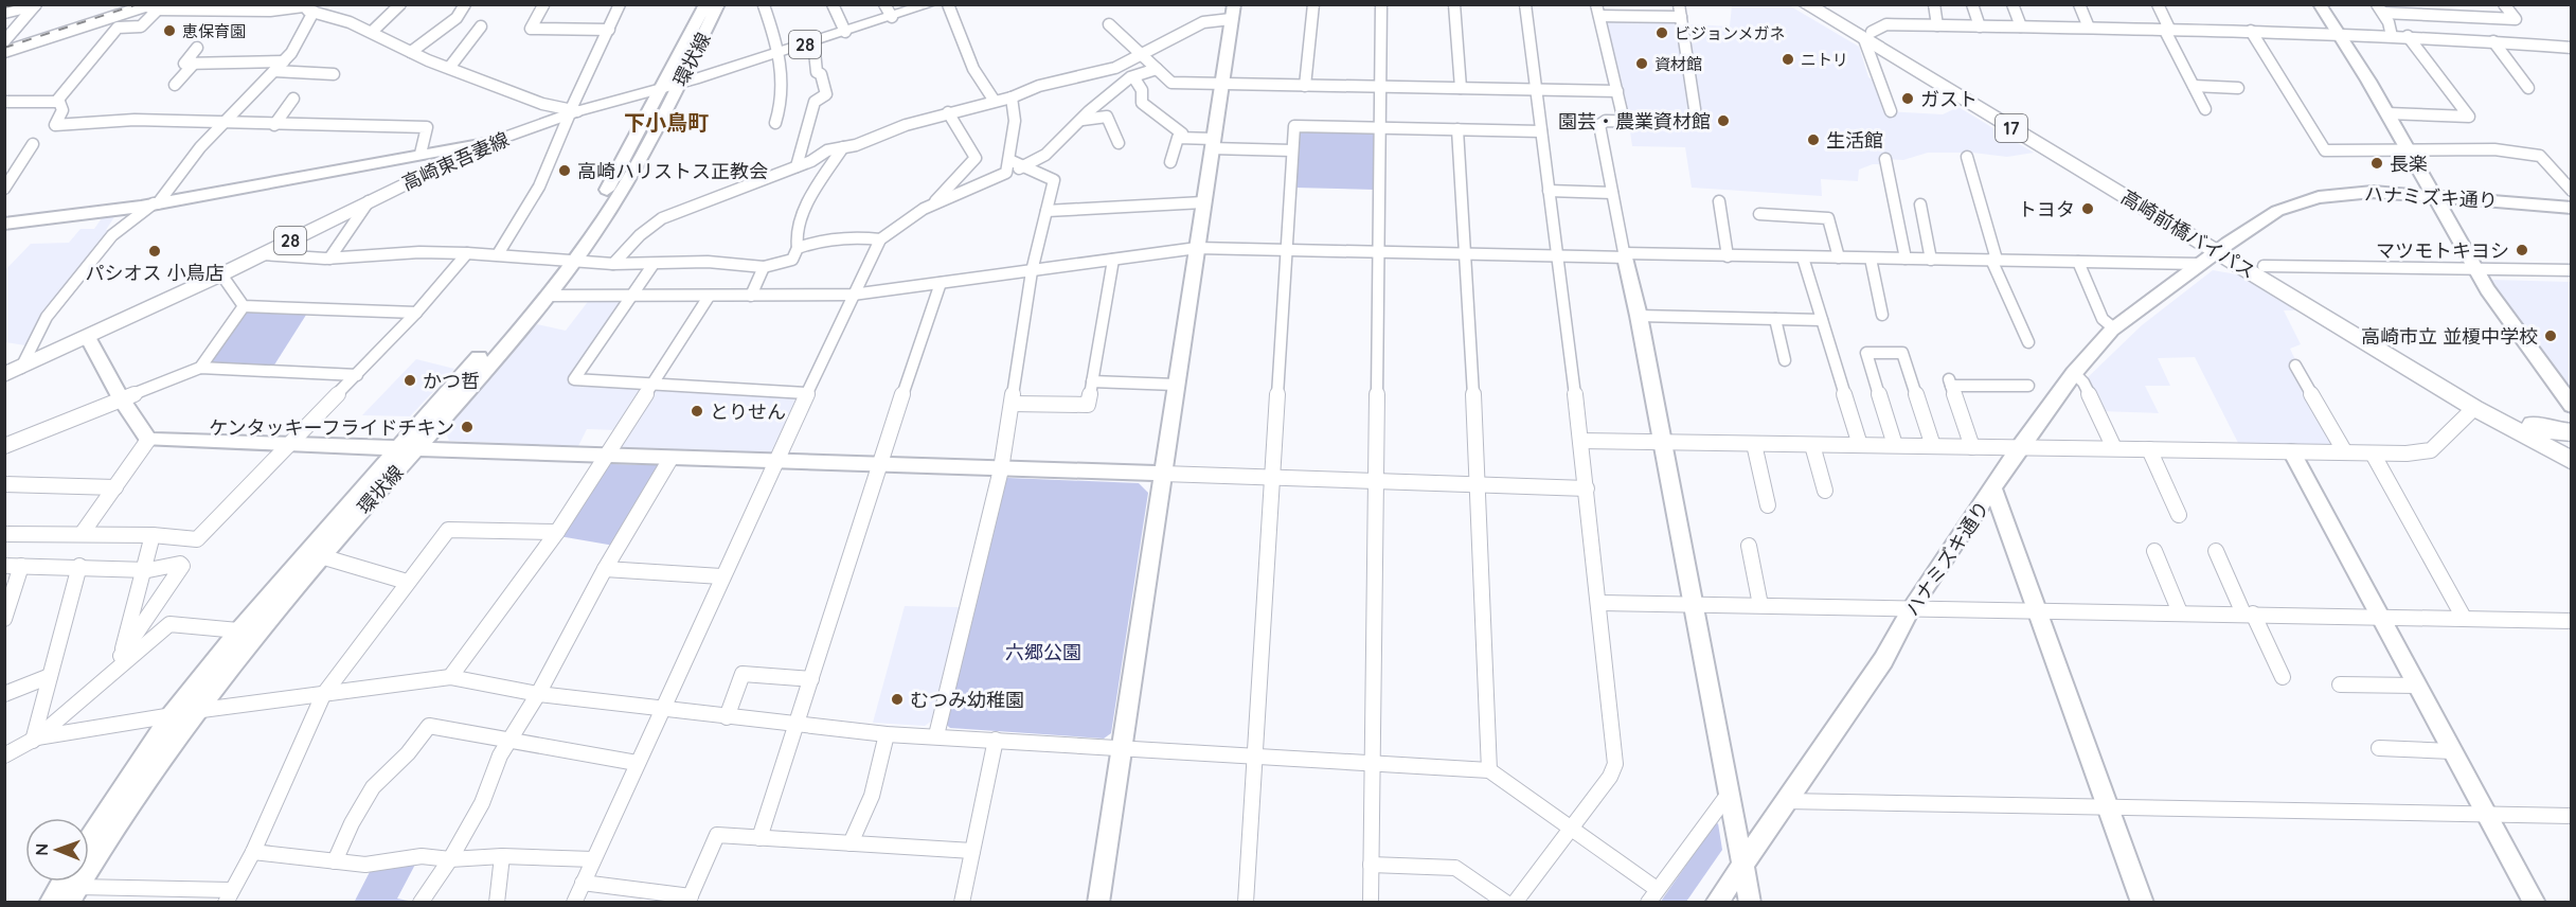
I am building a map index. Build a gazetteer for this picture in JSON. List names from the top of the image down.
{
  "streets": {
    "highway": ["17", "高崎前橋バイパス"],
    "main road": ["28", "高崎東吾妻線"],
    "street": ["環状線", "ハナミズキ通り"]
  },
  "crossings": [
    ["環状線", "高崎東吾妻線"],
    ["ハナミズキ通り", "高崎前橋バイパス"]
  ],
  "districts": ["下小鳥町"],
  "parks": ["六郷公園"],
  "places": [
    "恵保育園",
    "ビジョンメガネ",
    "ニトリ",
    "資材館",
    "ガスト",
    "園芸・農業資材館",
    "生活館",
    "長楽",
    "高崎ハリストス正教会",
    "トヨタ",
    "マツモトキヨシ",
    "パシオス 小鳥店",
    "高崎市立 並榎中学校",
    "かつ哲",
    "とりせん",
    "ケンタッキーフライドチキン",
    "むつみ幼稚園"
  ],
  "north": "left"
}
